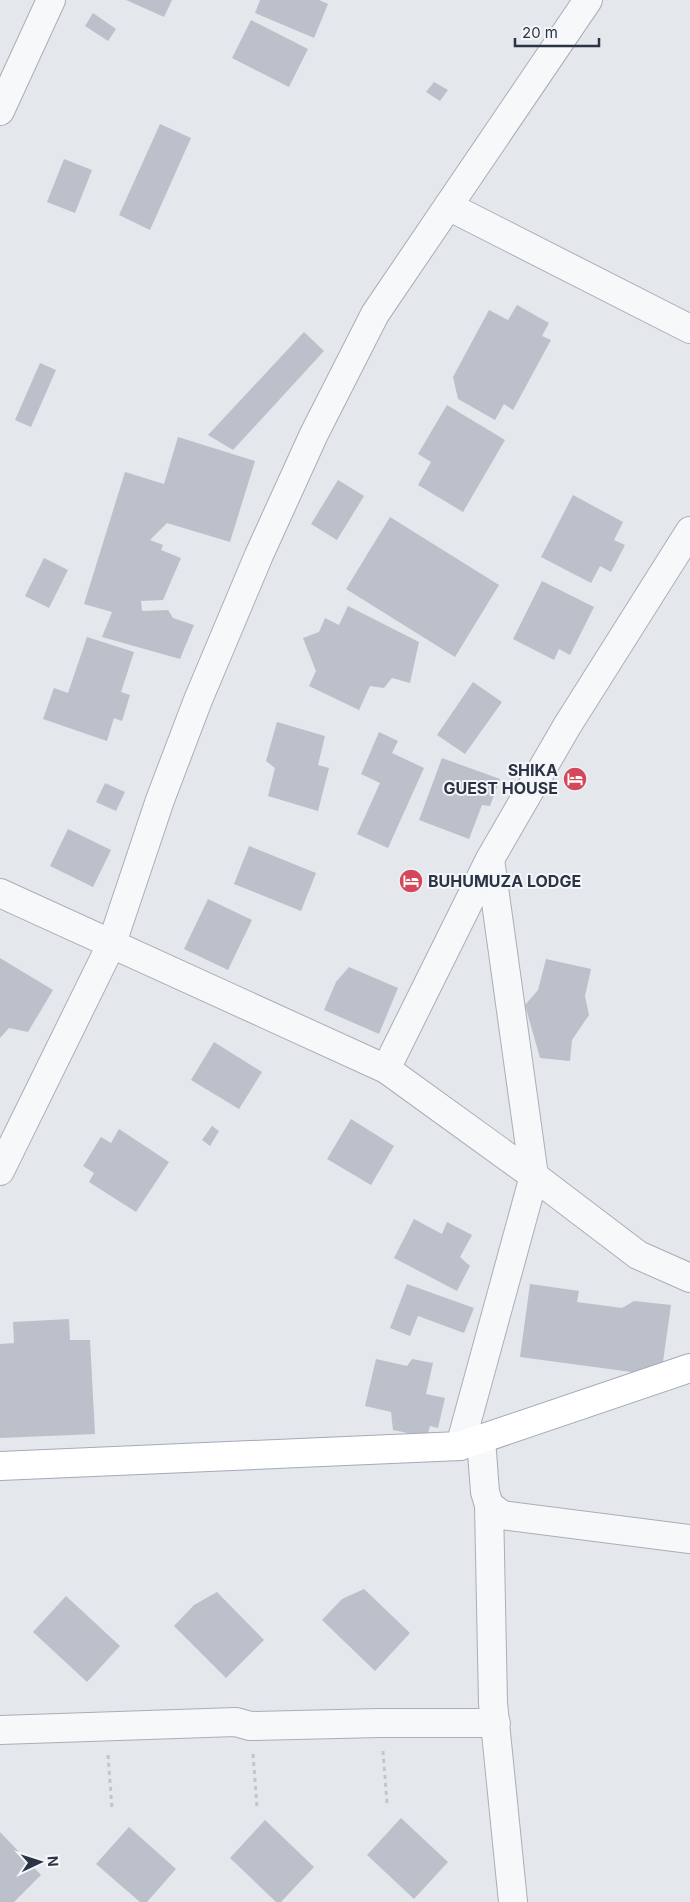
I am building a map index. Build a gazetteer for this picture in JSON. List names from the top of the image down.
{
  "places": {
    "hotel": ["SHIKA GUEST HOUSE", "BUHUMUZA LODGE"]
  },
  "scale_bar": "20 m",
  "north": "right"
}
